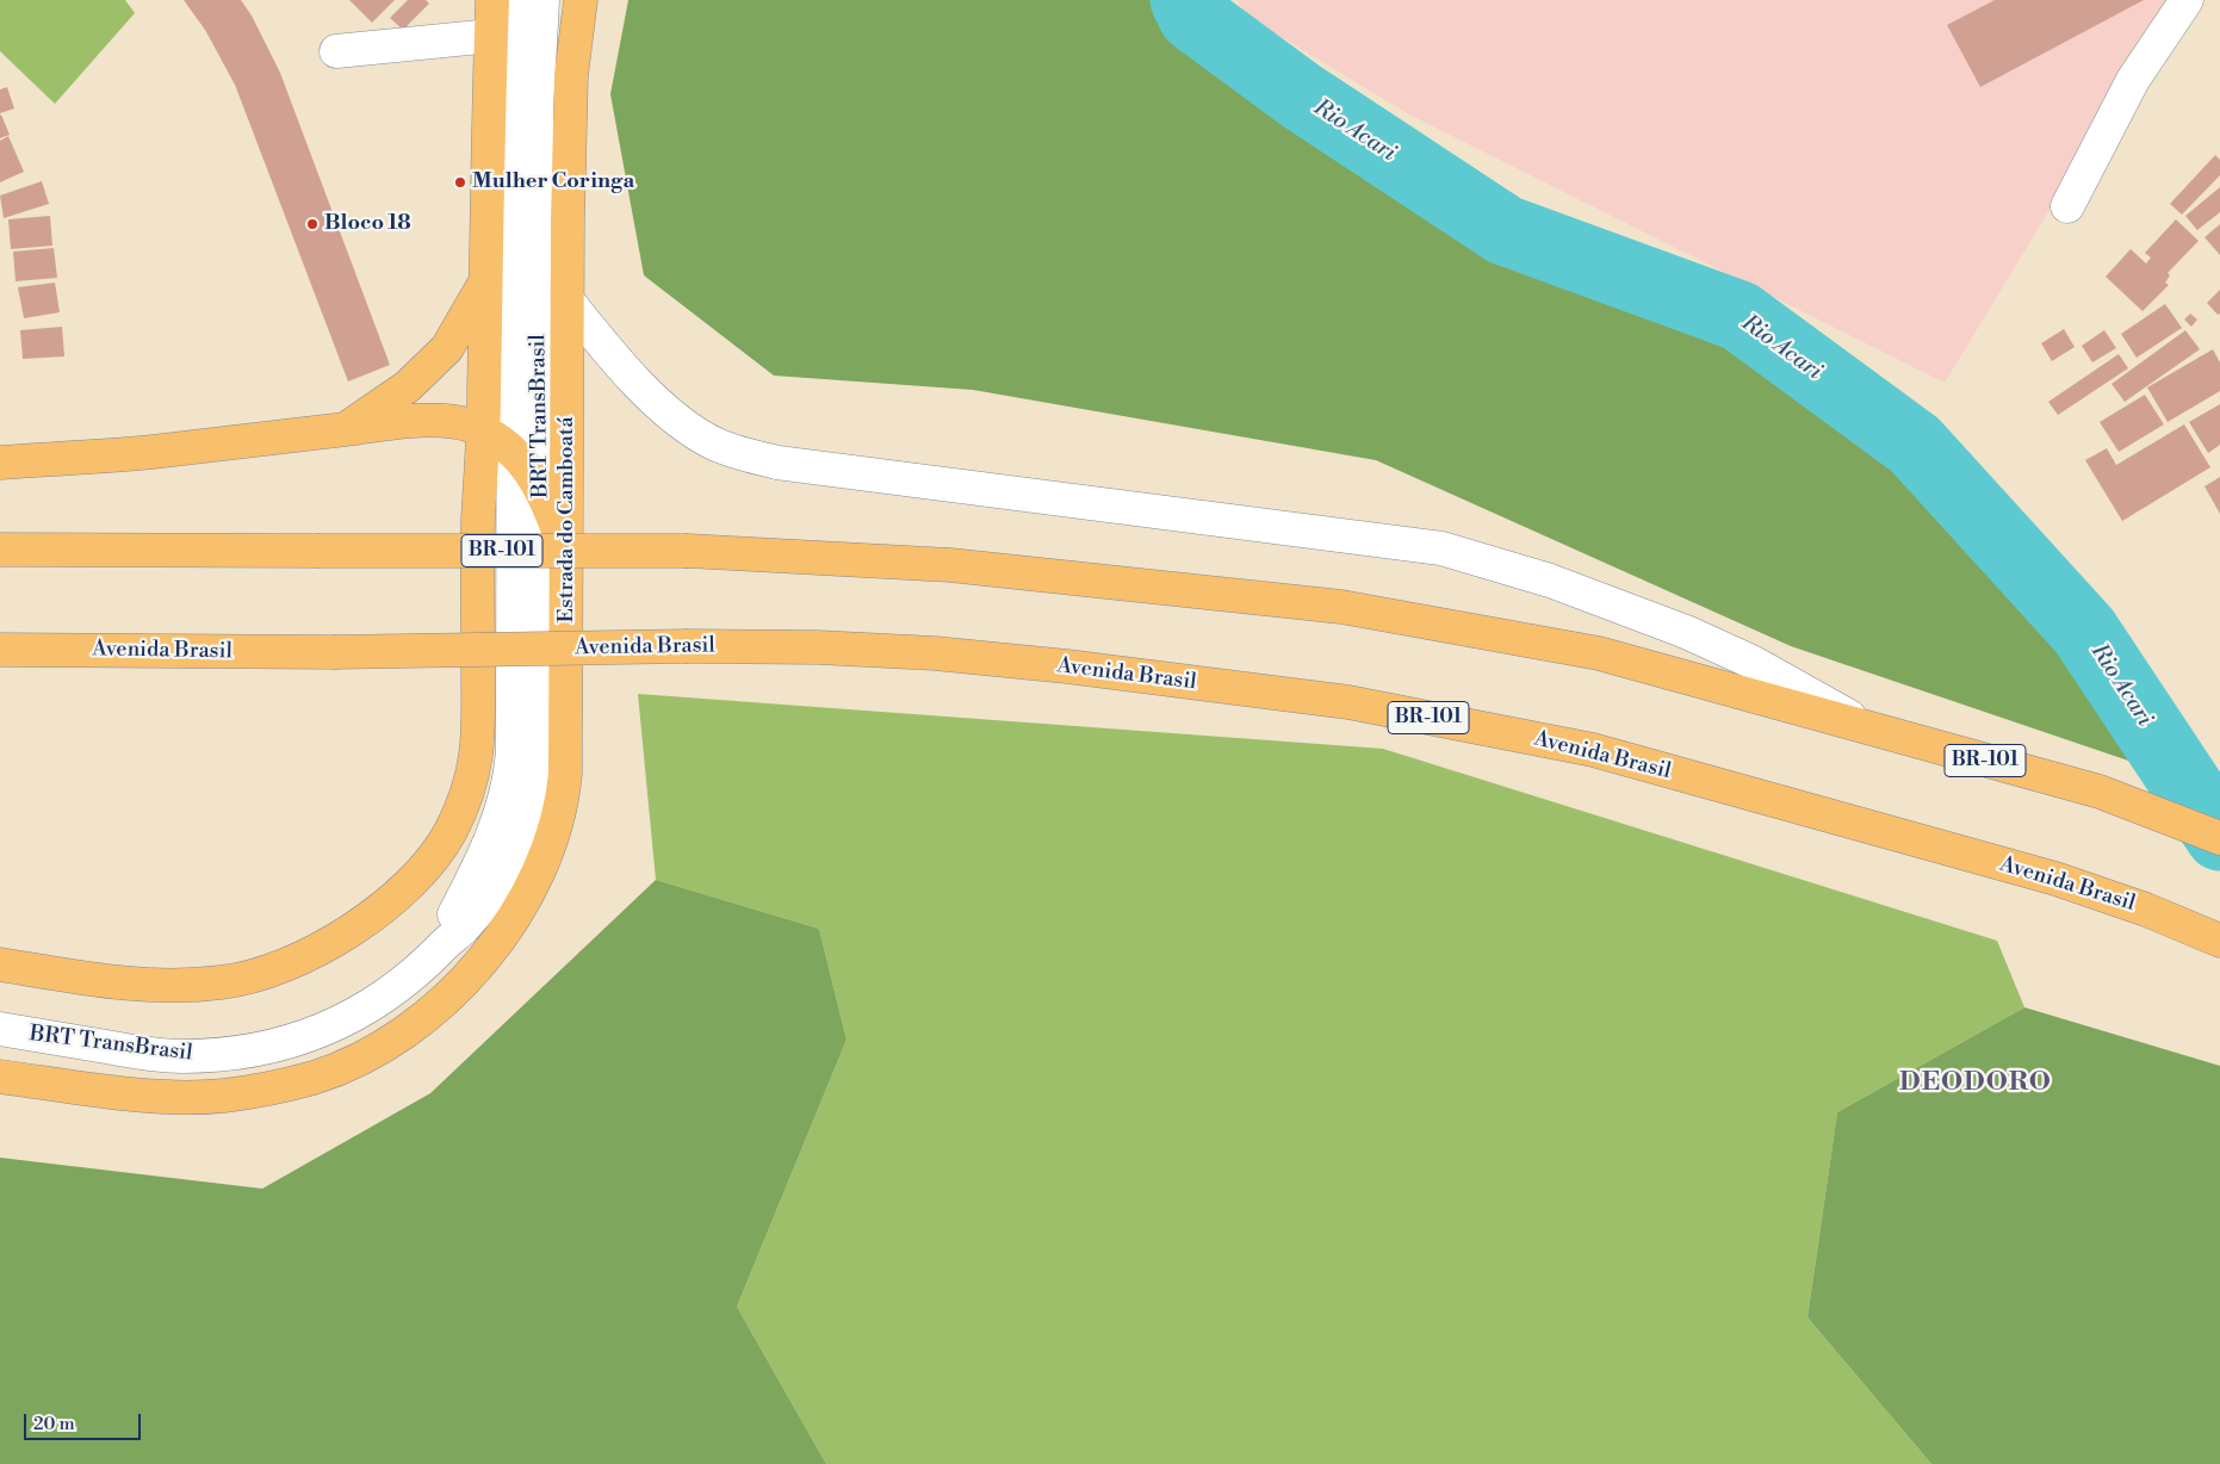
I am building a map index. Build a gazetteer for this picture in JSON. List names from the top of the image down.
{
  "streets": {
    "main road": ["Estrada do Camboatá", "BR-101", "Avenida Brasil"],
    "lane": ["BRT TransBrasil"]
  },
  "districts": ["DEODORO"],
  "water": ["Rio Acari"],
  "places": ["Mulher Coringa", "Bloco 18"],
  "scale_bar": "20 m"
}
